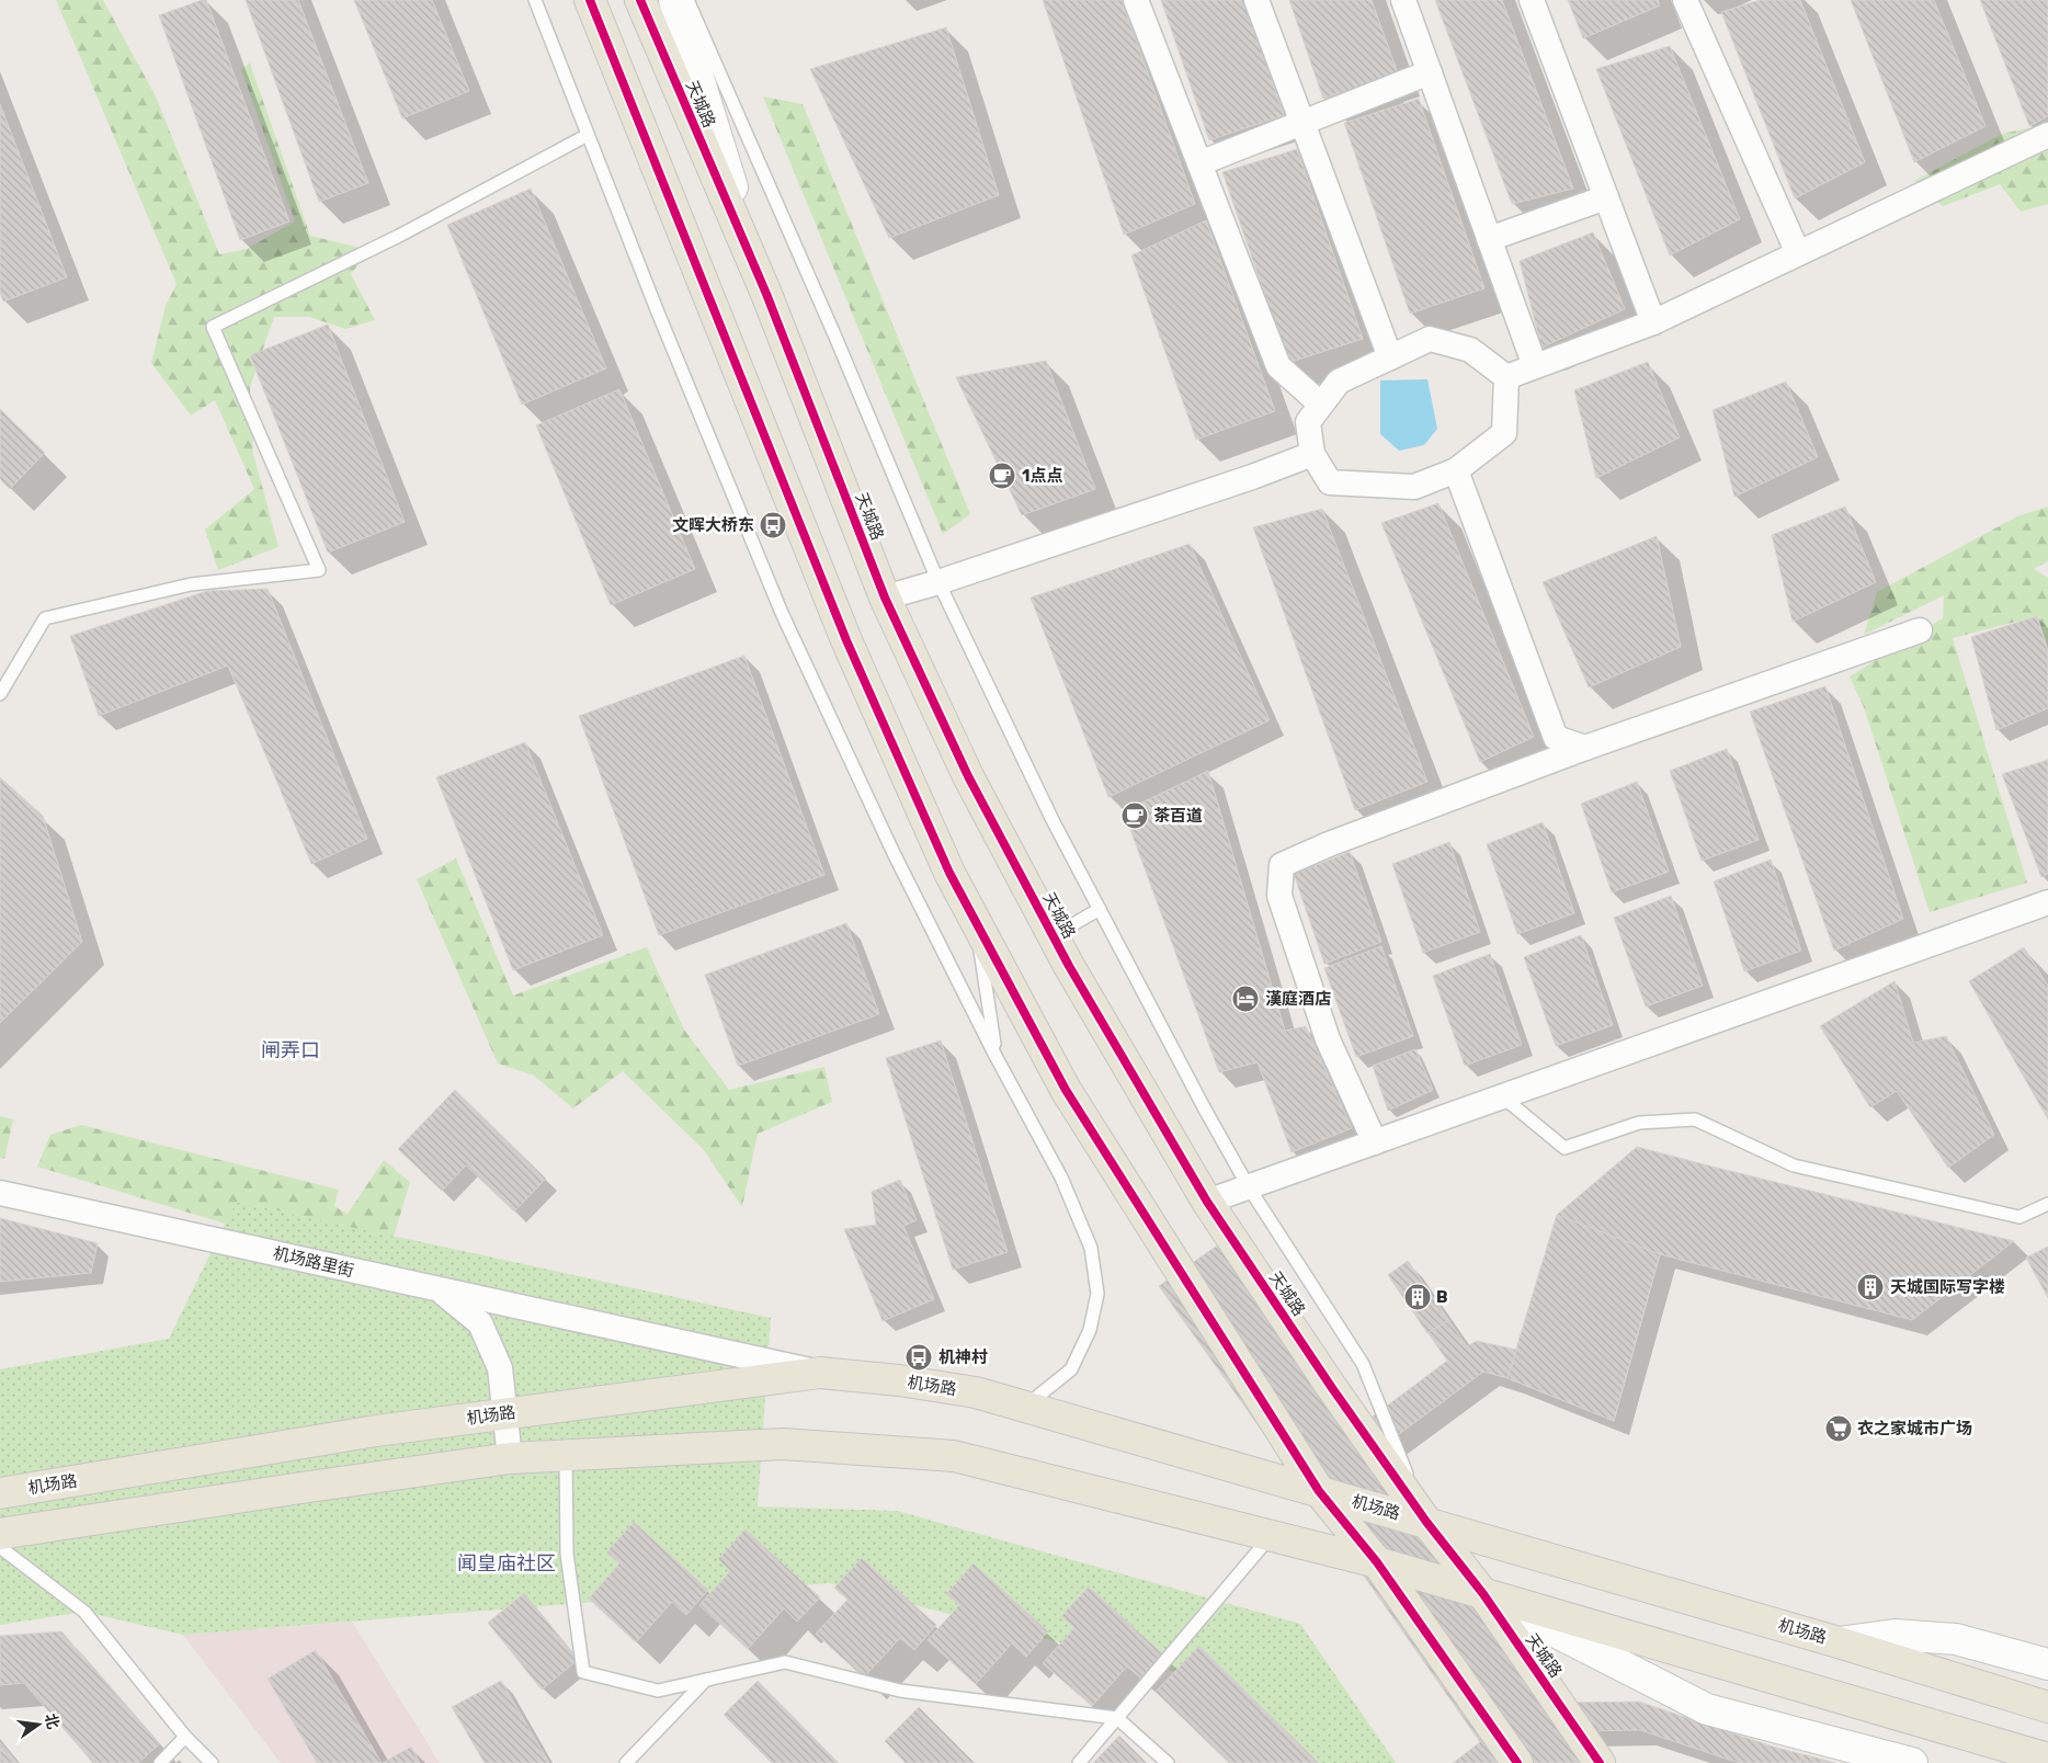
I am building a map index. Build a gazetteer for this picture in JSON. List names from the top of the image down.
{
  "streets": {
    "main road": ["天城路", "机场路"],
    "street": ["机场路里街"]
  },
  "crossings": [
    ["天城路", "机场路"],
    ["机场路里街", "机场路"]
  ],
  "districts": ["闸弄口", "闻皇庙社区"],
  "places": {
    "cafe": ["1点点", "茶百道"],
    "bus stop": ["文晖大桥东", "机神村"],
    "hotel": ["漢庭酒店"],
    "building": ["天城国际写字楼", "B"],
    "supermarket": ["衣之家城市广场"]
  },
  "north": "right"
}
